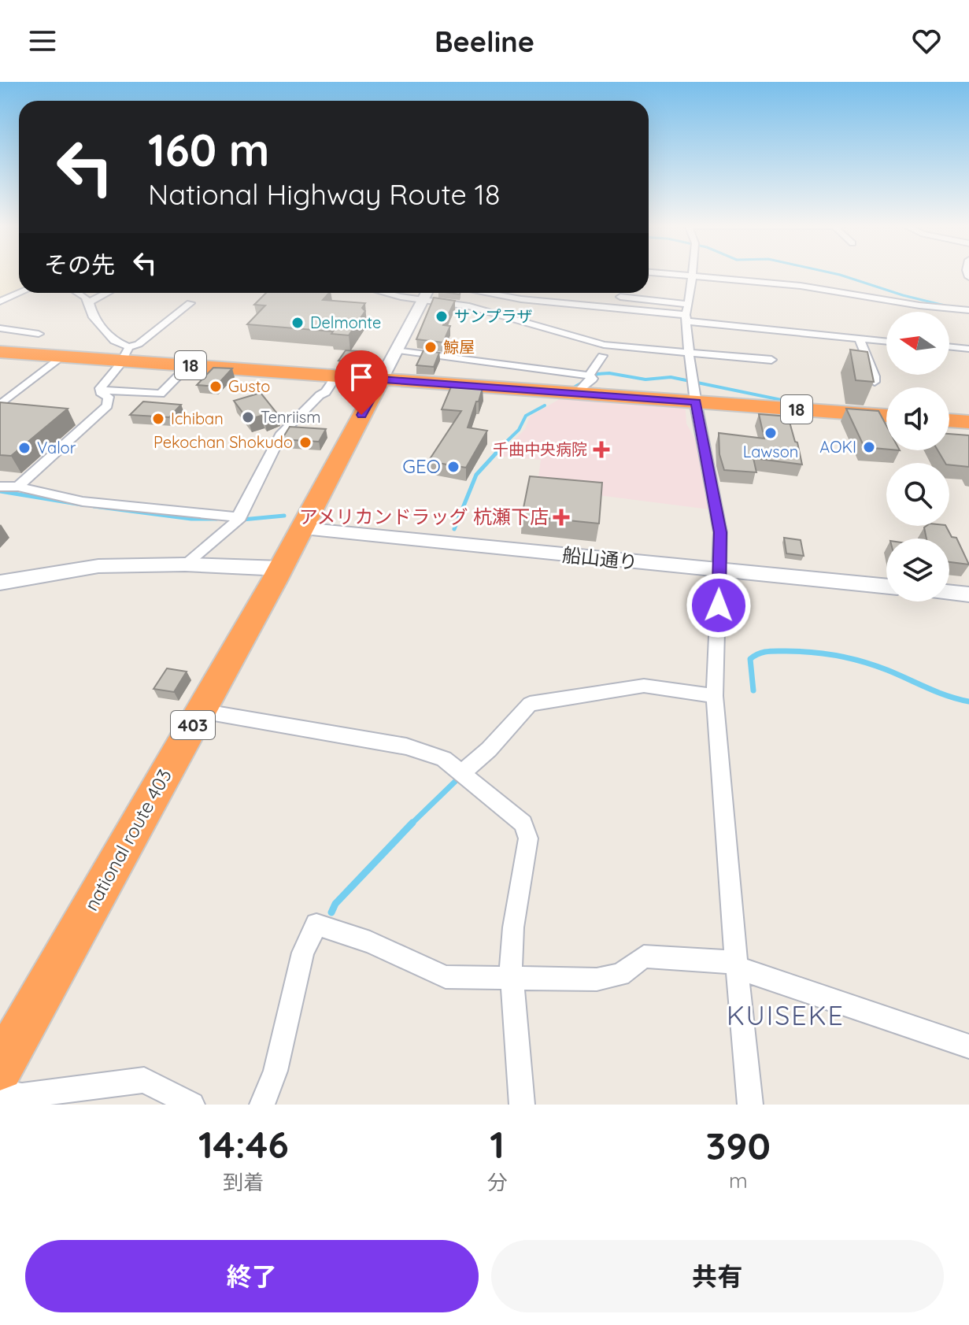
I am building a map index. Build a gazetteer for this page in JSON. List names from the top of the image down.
{
  "streets": {
    "highway": ["18", "403", "national route 403"],
    "street": ["船山通り"]
  },
  "crossings": [
    ["18", "national route 403"],
    ["船山通り", "national route 403"]
  ],
  "districts": ["KUISEKE"],
  "places": {
    "other": [
      "サンプラザ",
      "Delmonte",
      "鯨屋",
      "Gusto",
      "Tenriism",
      "Ichiban",
      "Lawson",
      "Pekochan Shokudo",
      "AOKI",
      "Valor",
      "GEO"
    ],
    "health": ["千曲中央病院", "アメリカンドラッグ 杭瀬下店"]
  },
  "north": "left",
  "page": {
    "header": "Beeline",
    "turn": ["160 m", "National Highway Route 18"],
    "then": "その先",
    "eta": [
      "14:46",
      "到着",
      "1",
      "分",
      "390",
      "m"
    ],
    "buttons": ["終了", "共有"]
  }
}
